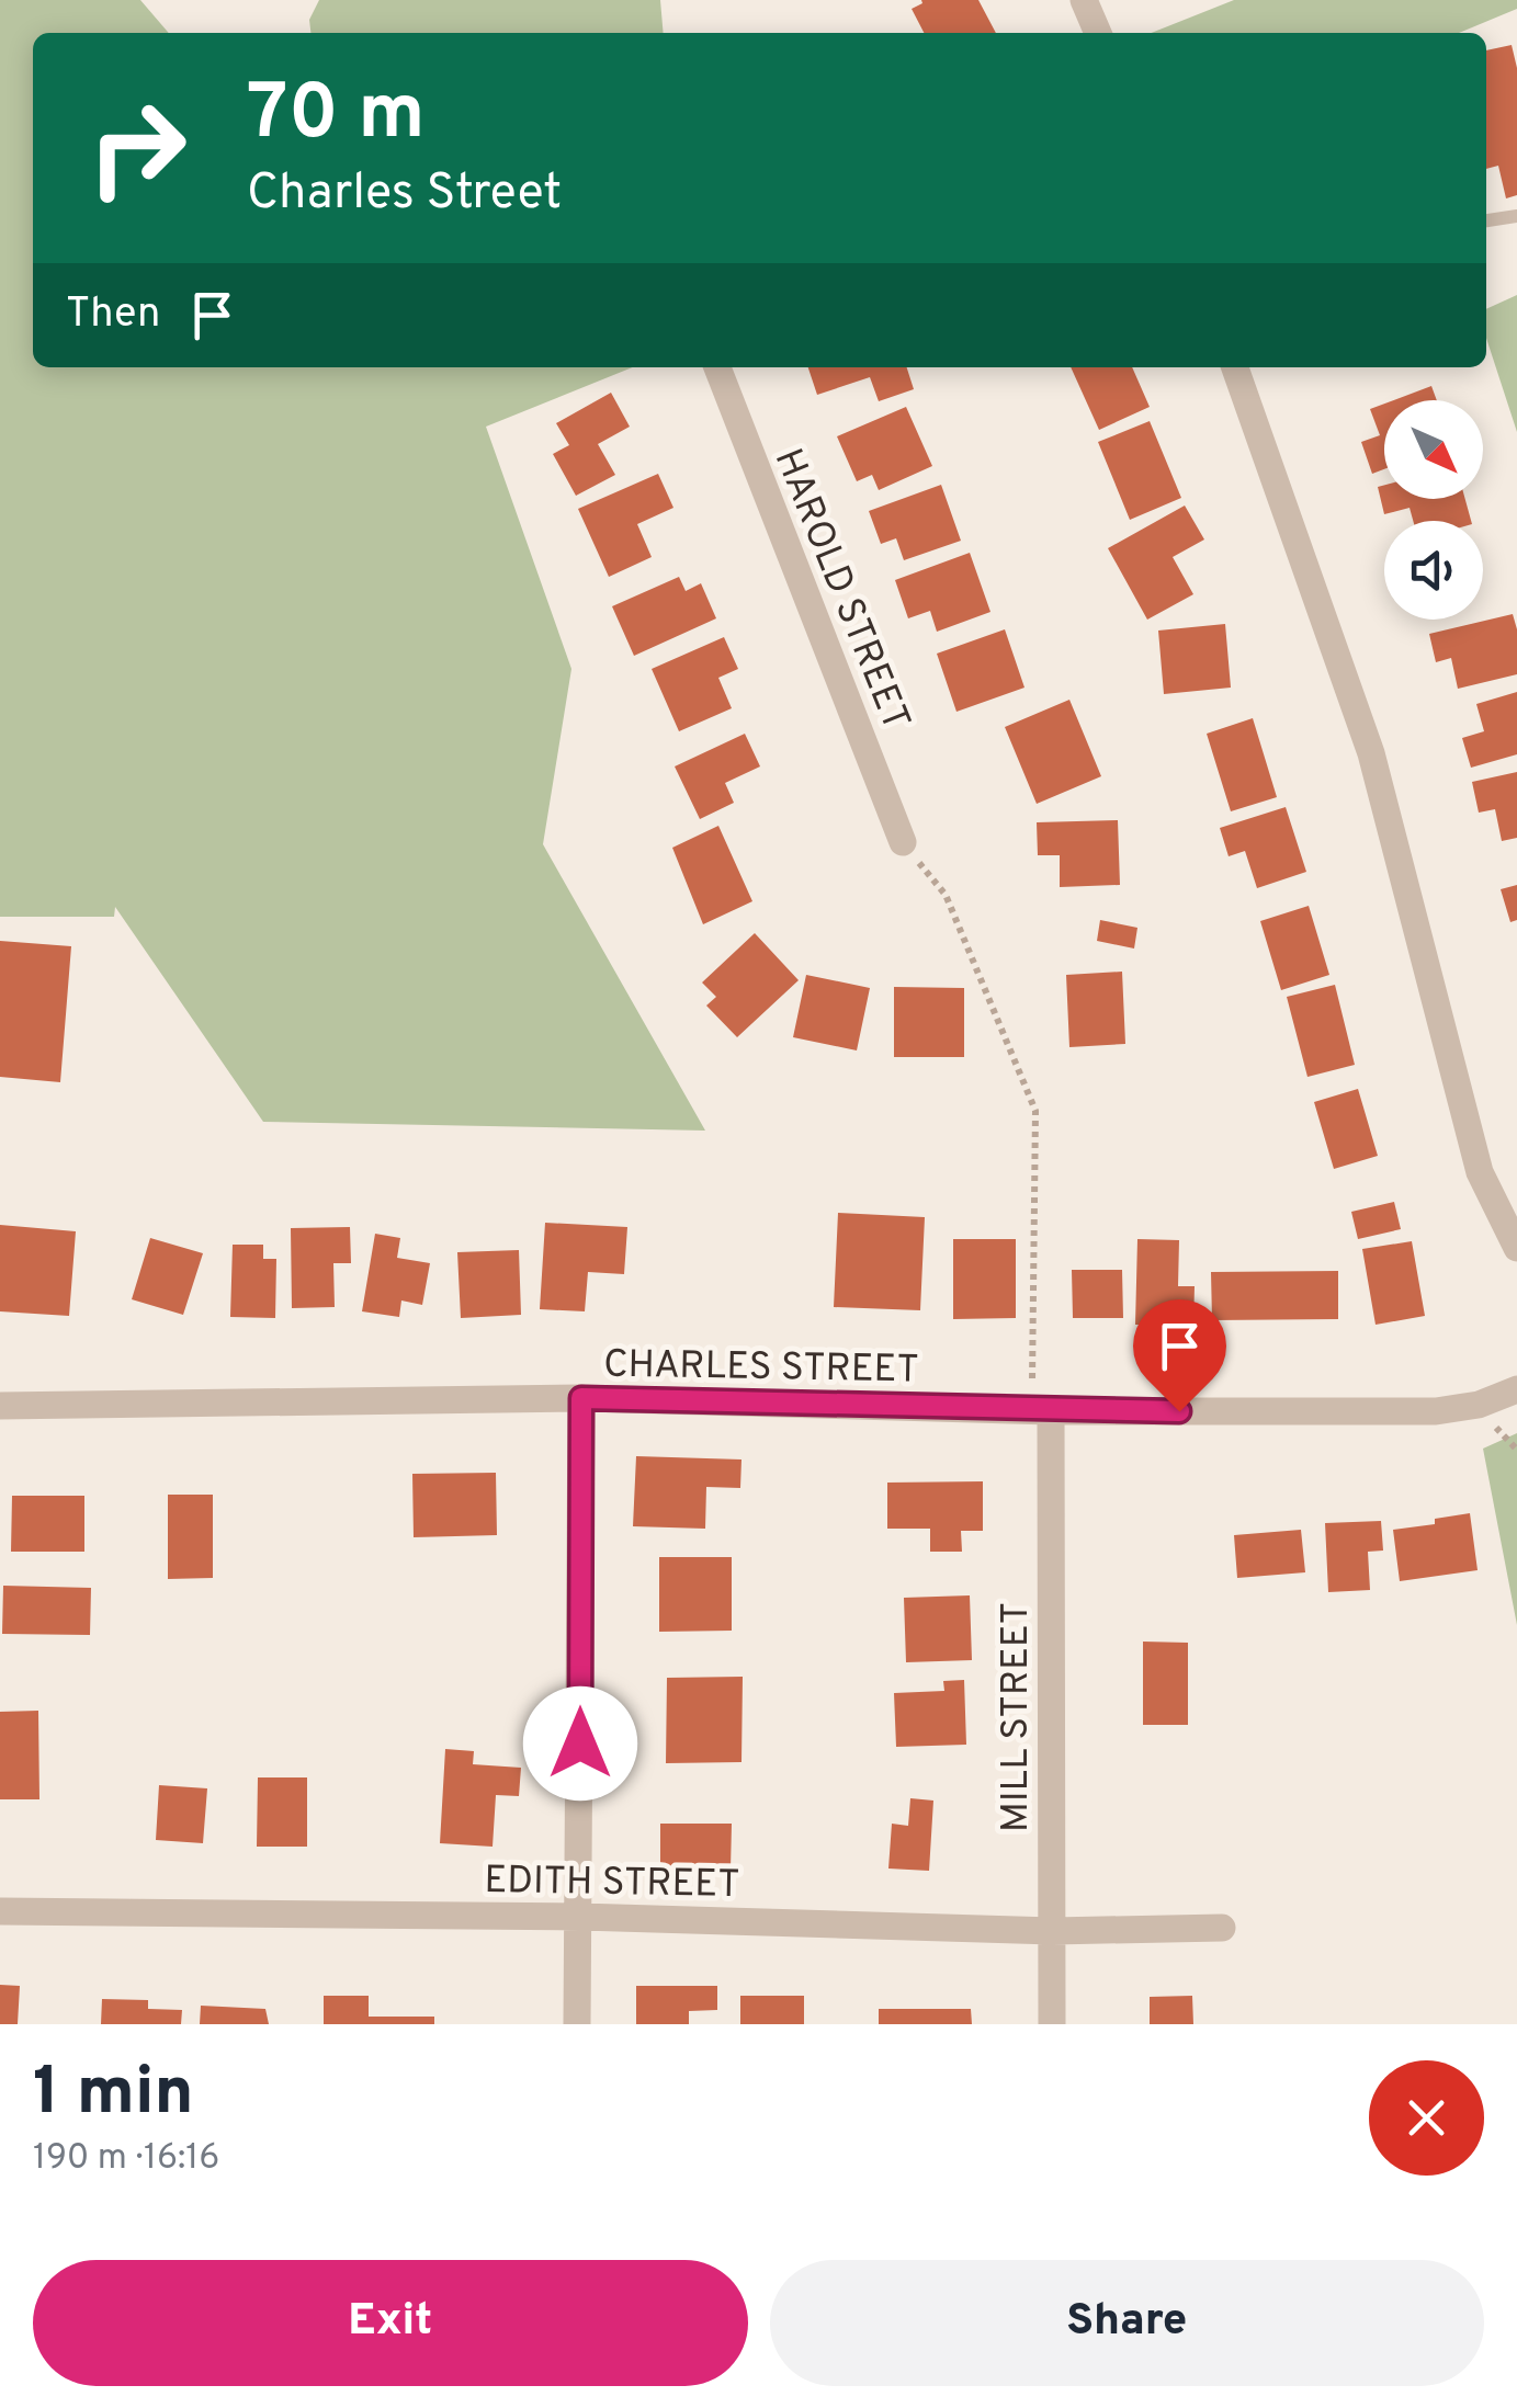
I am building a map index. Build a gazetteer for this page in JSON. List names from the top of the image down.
{
  "streets": {
    "street": [
      "HAROLD STREET",
      "CHARLES STREET",
      "MILL STREET",
      "EDITH STREET"
    ]
  },
  "crossings": [
    ["CHARLES STREET", "MILL STREET"],
    ["MILL STREET", "EDITH STREET"]
  ],
  "north": "bottom right",
  "page": {
    "turn": ["70 m", "Charles Street"],
    "then": "Then",
    "heading": ["1 min", "190 m · 16:16"],
    "buttons": ["Exit", "Share"]
  }
}
